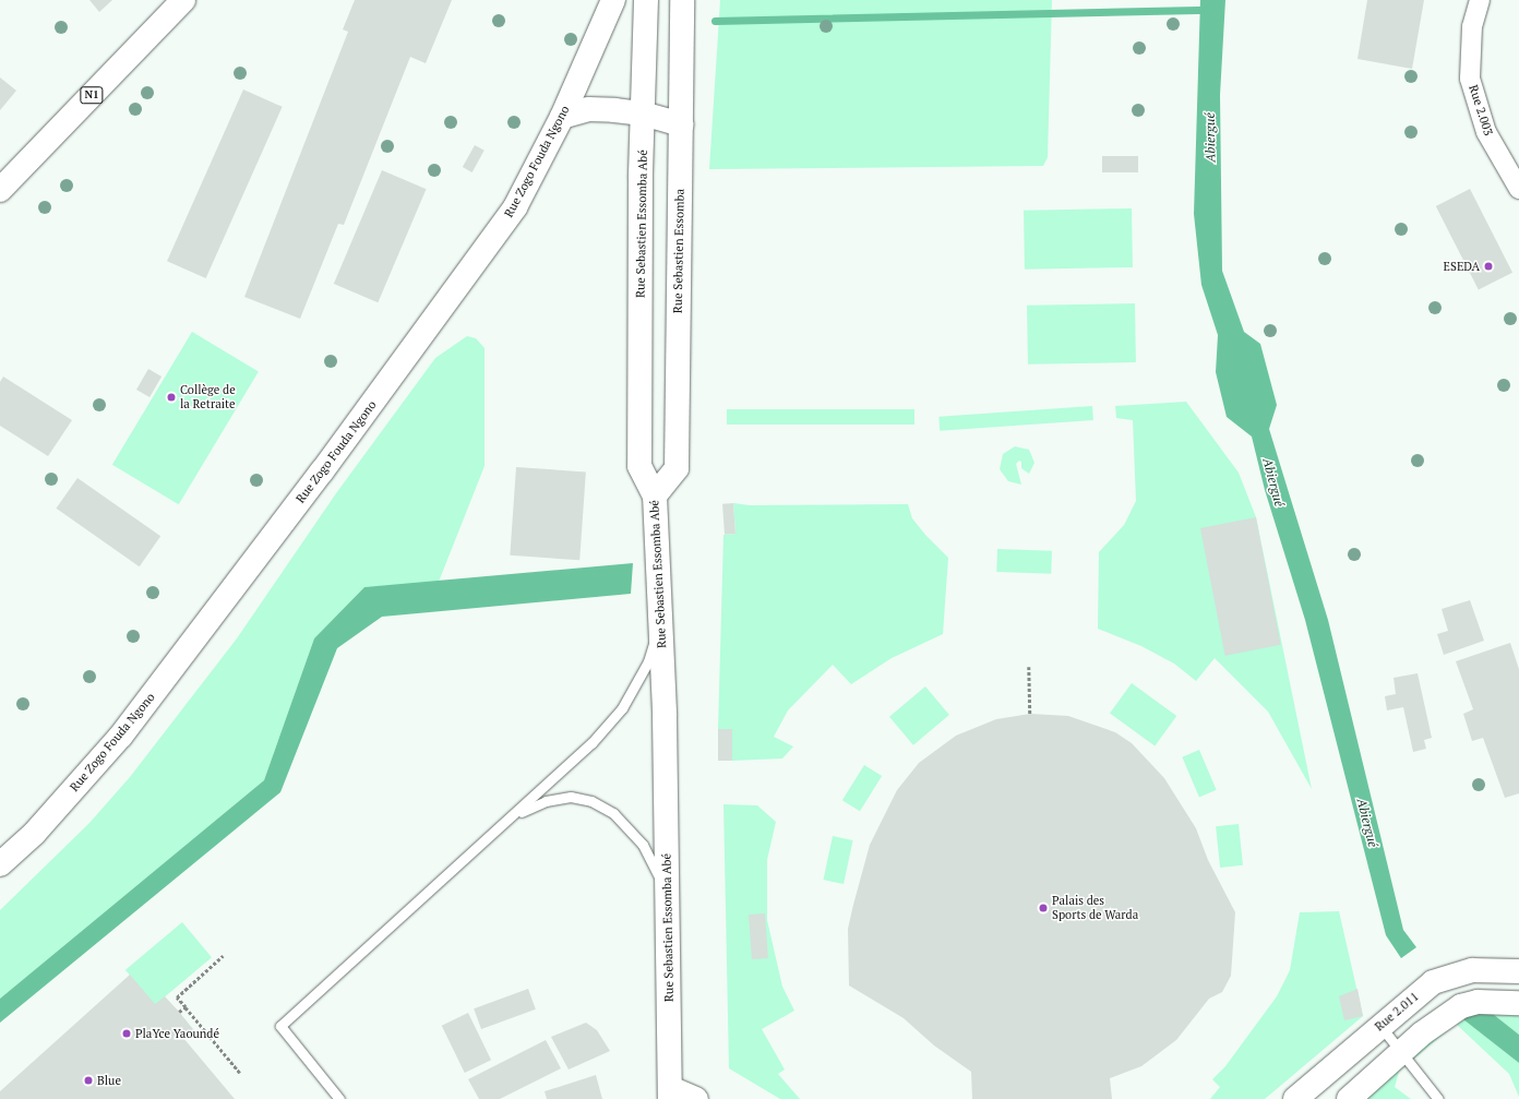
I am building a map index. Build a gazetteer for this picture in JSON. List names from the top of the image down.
{
  "streets": {
    "main road": [
      "N1",
      "Rue Zogo Fouda Ngono",
      "Rue Sebastien Essomba Abé",
      "Rue Sebastien Essomba",
      "Rue 2.011"
    ],
    "street": ["Rue 2.003"]
  },
  "crossings": [
    ["Rue Sebastien Essomba Abé", "Rue Sebastien Essomba"]
  ],
  "water": ["Abiergué"],
  "places": [
    "ESEDA",
    "Collège de la Retraite",
    "Palais des Sports de Warda",
    "PlaYce Yaoundé",
    "Blue"
  ]
}
